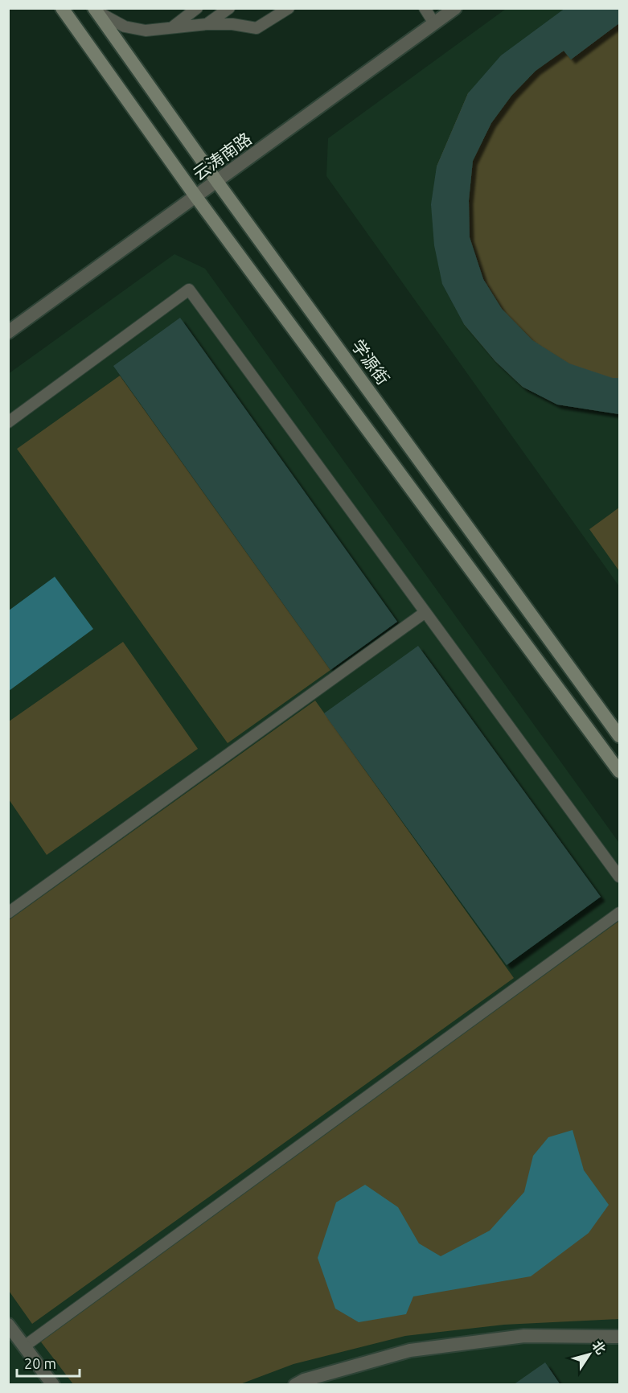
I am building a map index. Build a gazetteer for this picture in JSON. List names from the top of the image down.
{
  "streets": {
    "main road": ["学源街"],
    "street": ["云涛南路"]
  },
  "crossings": [
    ["云涛南路", "学源街"]
  ],
  "scale_bar": "20 m",
  "north": "top right"
}
